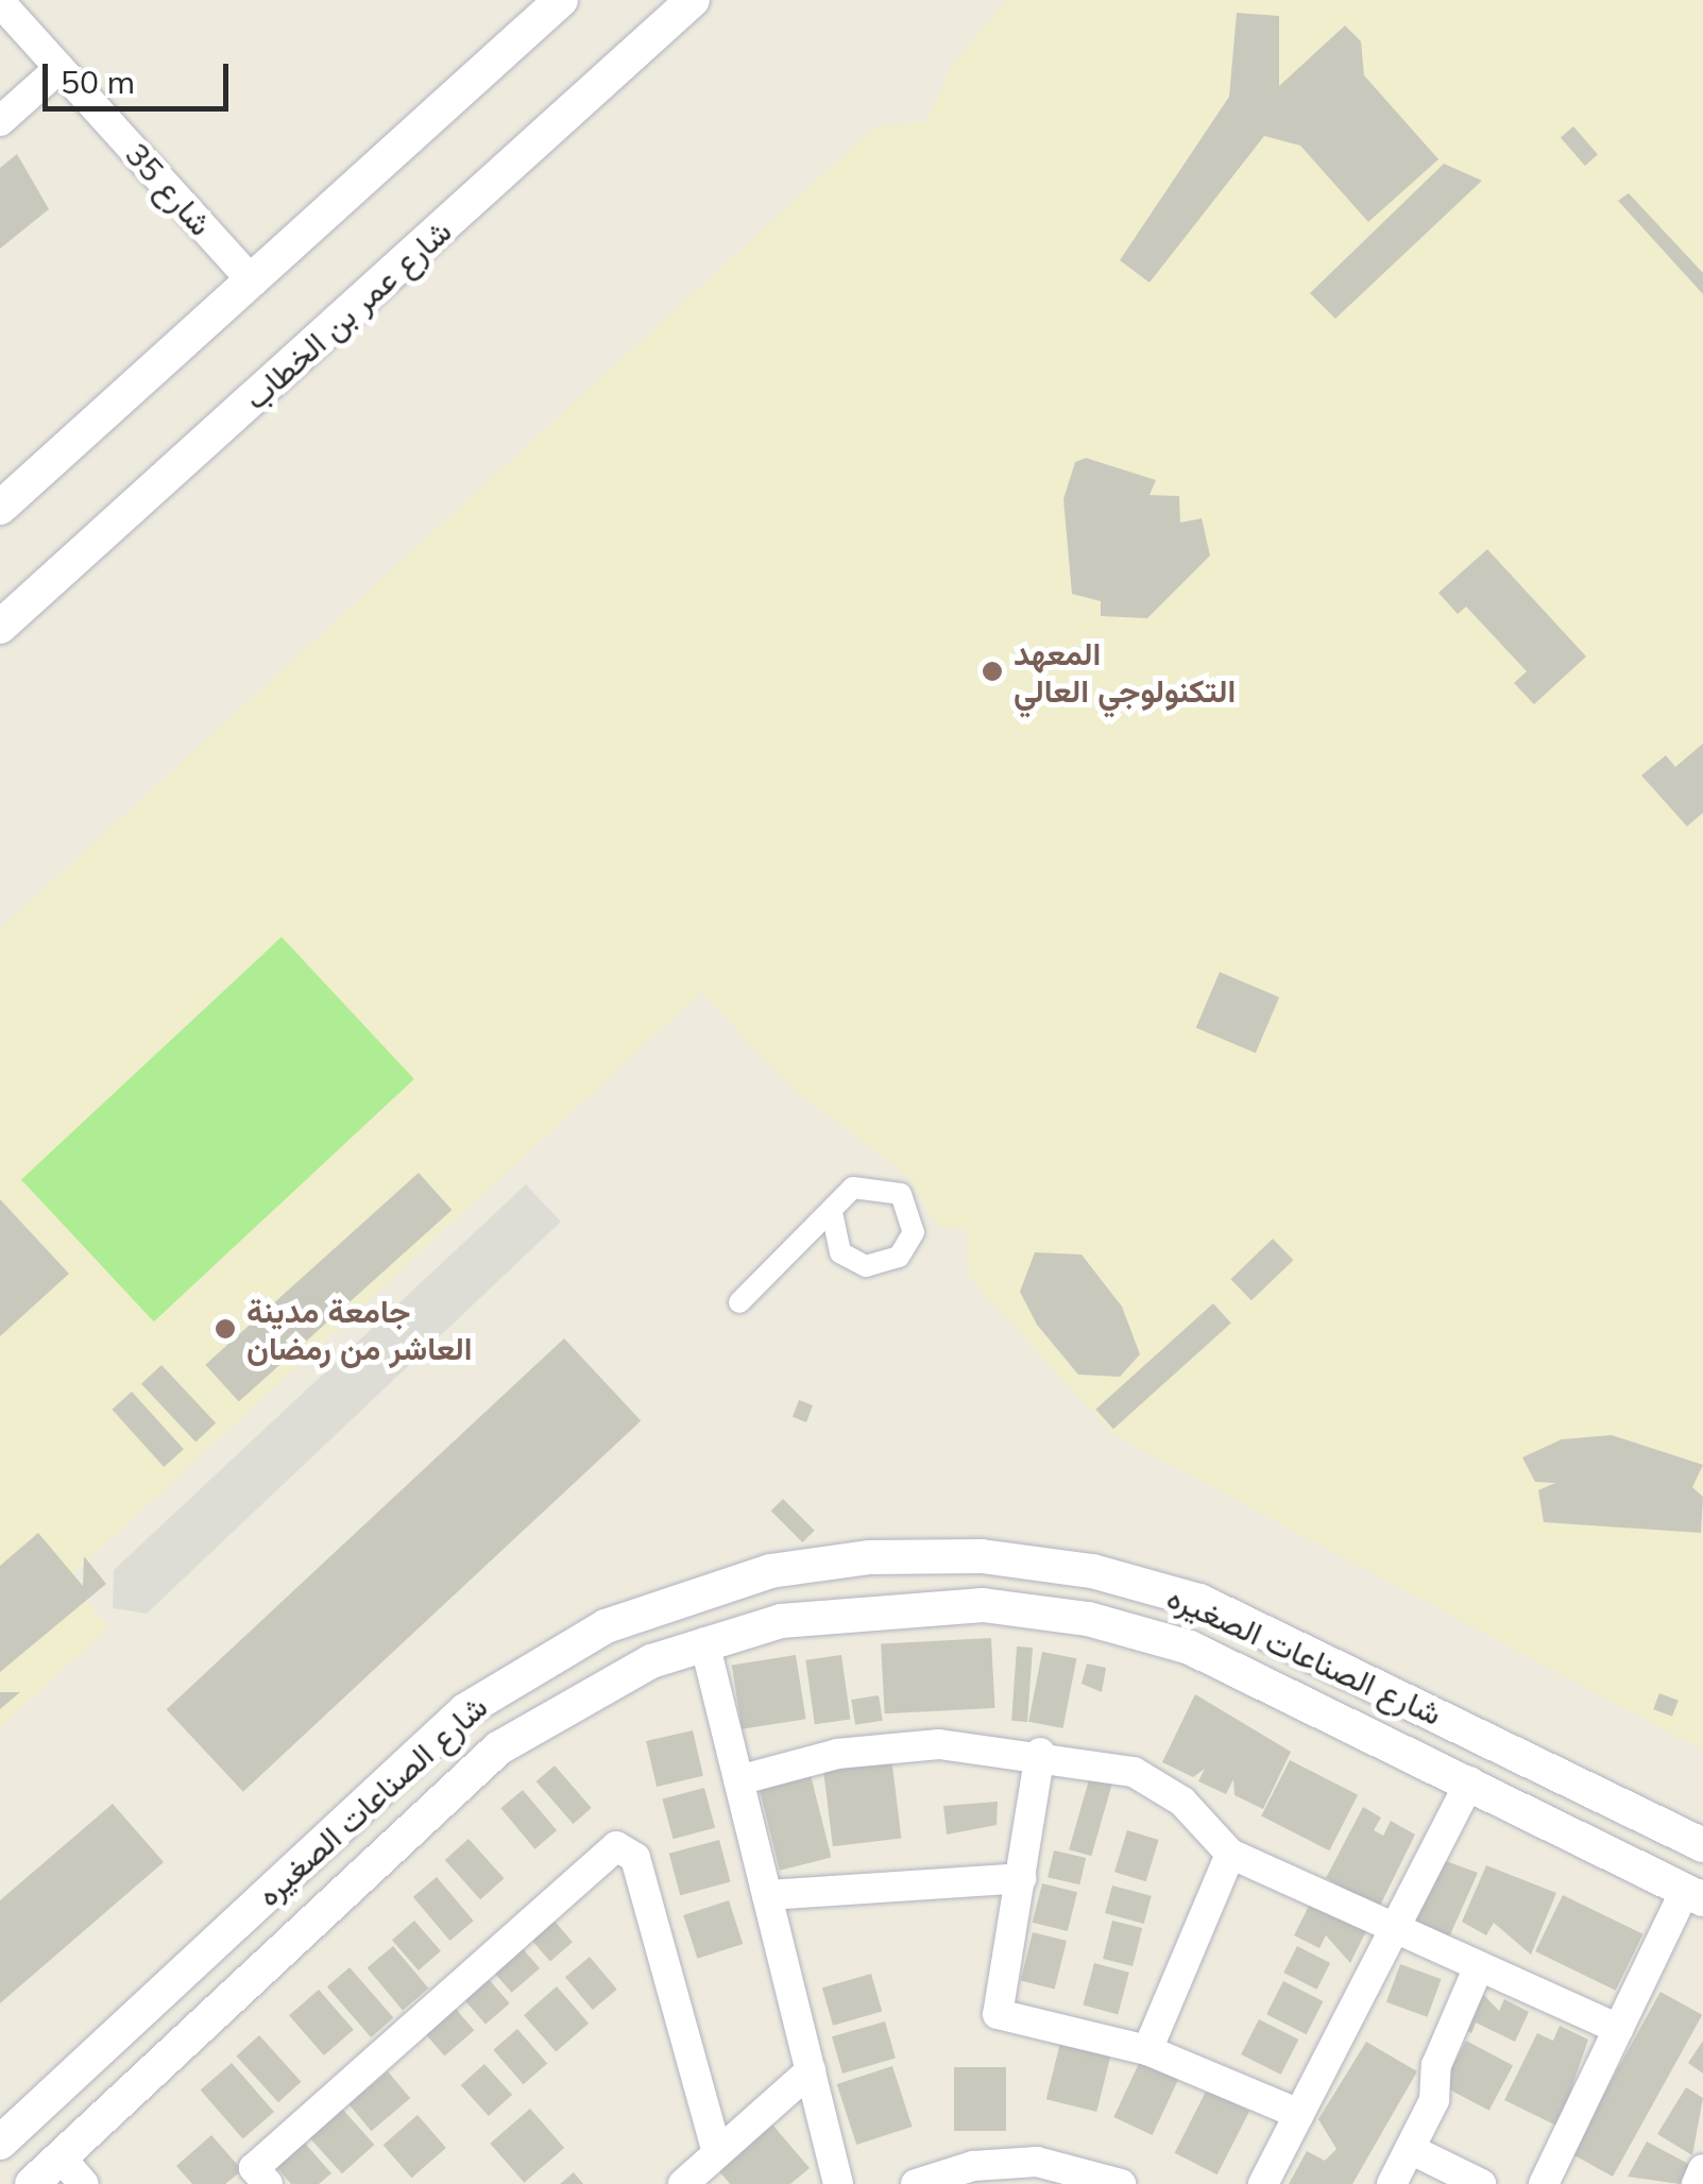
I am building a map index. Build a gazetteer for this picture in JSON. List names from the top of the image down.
{
  "streets": {
    "street": ["شارع 35", "شارع عمر بن الخطاب", "شارع الصناعات الصغيره"]
  },
  "places": ["المعهد التكنولوجي العالي", "جامعة مدينة العاشر من رمضان"],
  "scale_bar": "50 m"
}
